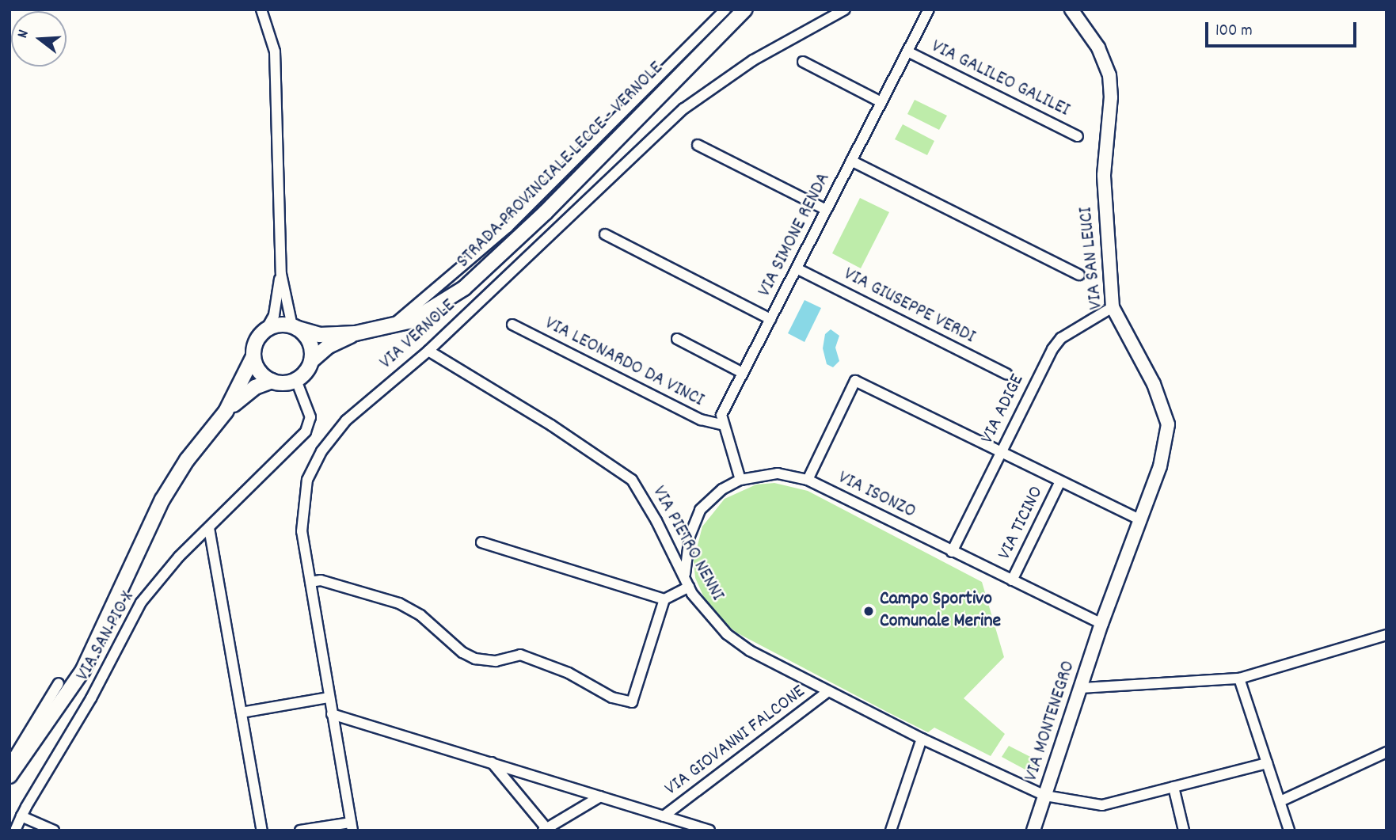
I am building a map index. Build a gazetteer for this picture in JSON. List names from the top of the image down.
{
  "streets": {
    "main road": ["STRADA PROVINCIALE LECCE - VERNOLE"],
    "street": [
      "VIA GALILEO GALILEI",
      "VIA SIMONE RENDA",
      "VIA SAN LEUCI",
      "VIA GIUSEPPE VERDI",
      "VIA VERNOLE",
      "VIA LEONARDO DA VINCI",
      "VIA ADIGE",
      "VIA ISONZO",
      "VIA TICINO",
      "VIA PIETRO NENNI",
      "VIA SAN PIO X",
      "VIA MONTENEGRO",
      "VIA GIOVANNI FALCONE"
    ]
  },
  "crossings": [
    ["VIA GALILEO GALILEI", "VIA SIMONE RENDA"],
    ["STRADA PROVINCIALE LECCE - VERNOLE", "VIA SAN PIO X"],
    ["VIA SIMONE RENDA", "VIA GIUSEPPE VERDI"],
    ["VIA SIMONE RENDA", "VIA LEONARDO DA VINCI"],
    ["VIA SAN LEUCI", "VIA ADIGE"],
    ["VIA SAN LEUCI", "VIA ISONZO"],
    ["VIA SAN LEUCI", "VIA MONTENEGRO"],
    ["VIA VERNOLE", "VIA PIETRO NENNI"],
    ["VIA ADIGE", "VIA ISONZO"],
    ["VIA ISONZO", "VIA TICINO"],
    ["VIA ISONZO", "VIA PIETRO NENNI"],
    ["VIA ISONZO", "VIA MONTENEGRO"],
    ["VIA PIETRO NENNI", "VIA MONTENEGRO"],
    ["VIA PIETRO NENNI", "VIA GIOVANNI FALCONE"]
  ],
  "places": ["Campo Sportivo Comunale Merine"],
  "scale_bar": "100 m",
  "north": "left"
}
